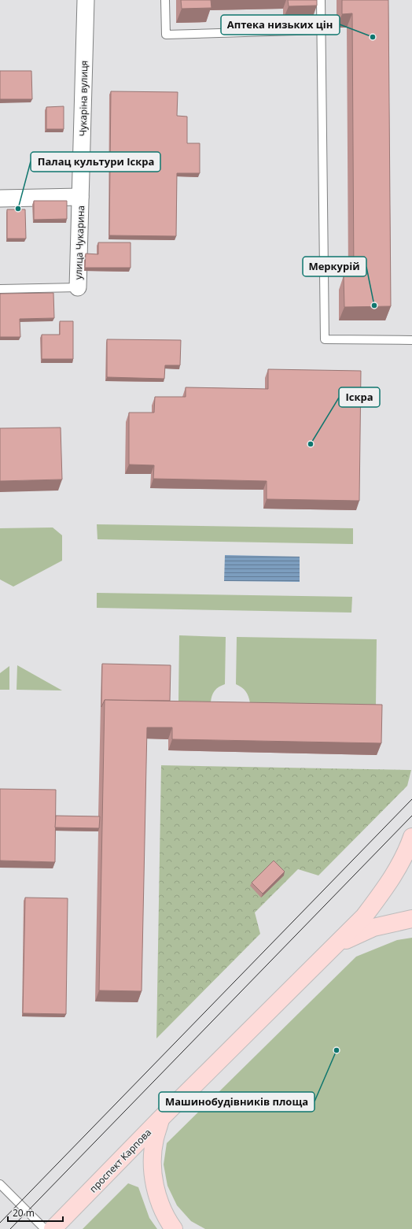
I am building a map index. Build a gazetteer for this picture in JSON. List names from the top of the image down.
{
  "streets": {
    "main road": ["проспект Карпова"],
    "street": ["Чукаріна вулиця", "улица Чукарина"]
  },
  "crossings": [
    ["Чукаріна вулиця", "улица Чукарина"]
  ],
  "places": [
    "Аптека низьких цін",
    "Палац культури Іскра",
    "Меркурій",
    "Іскра",
    "Машинобудівників площа"
  ],
  "scale_bar": "20 m"
}
